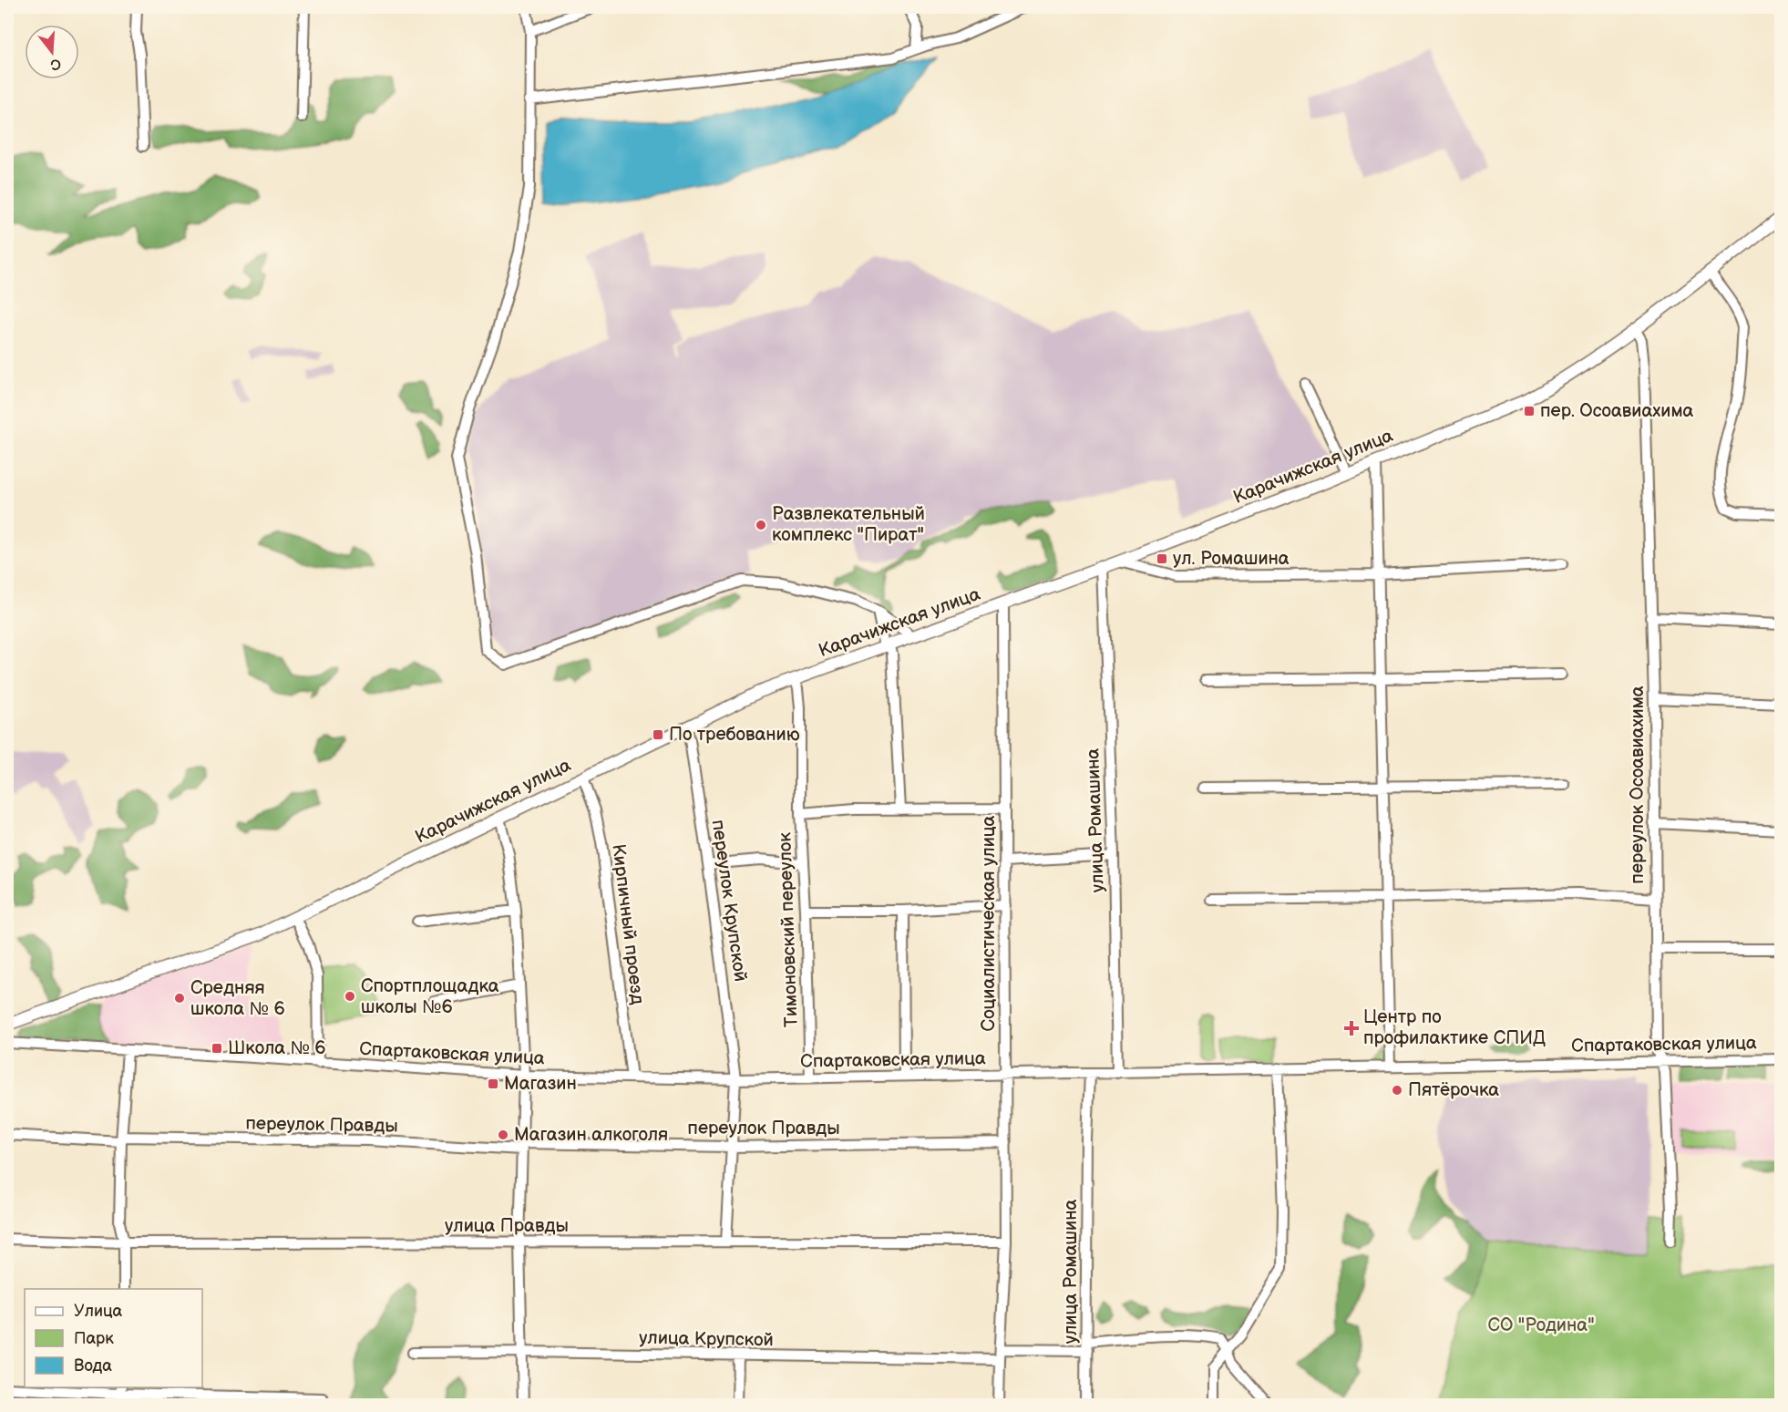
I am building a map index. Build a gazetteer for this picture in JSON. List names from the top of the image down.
{
  "streets": {
    "main road": ["Карачижская улица"],
    "street": [
      "переулок Осоавиахима",
      "улица Ромашина",
      "переулок Крупской",
      "Социалистическая улица",
      "Кирпичный проезд",
      "Тимоновский переулок",
      "Спартаковская улица",
      "переулок Правды",
      "улица Правды",
      "улица Крупской"
    ]
  },
  "crossings": [
    ["Карачижская улица", "переулок Осоавиахима"],
    ["Карачижская улица", "улица Ромашина"],
    ["Карачижская улица", "переулок Крупской"],
    ["Карачижская улица", "Социалистическая улица"],
    ["Карачижская улица", "Кирпичный проезд"],
    ["Карачижская улица", "Тимоновский переулок"],
    ["переулок Осоавиахима", "Спартаковская улица"],
    ["улица Ромашина", "Спартаковская улица"],
    ["улица Ромашина", "улица Крупской"],
    ["переулок Крупской", "Спартаковская улица"],
    ["переулок Крупской", "переулок Правды"],
    ["переулок Крупской", "улица Правды"],
    ["Социалистическая улица", "Тимоновский переулок"],
    ["Социалистическая улица", "Спартаковская улица"],
    ["Социалистическая улица", "переулок Правды"],
    ["Социалистическая улица", "улица Правды"],
    ["Социалистическая улица", "улица Крупской"],
    ["Кирпичный проезд", "Спартаковская улица"],
    ["Тимоновский переулок", "Спартаковская улица"]
  ],
  "parks": ["СО \"Родина\""],
  "places": {
    "transit": [
      "пер. Осоавиахима",
      "ул. Ромашина",
      "По требованию",
      "Школа № 6",
      "Магазин"
    ],
    "other": [
      "Развлекательный комплекс \"Пират\"",
      "Спортплощадка школы №6",
      "Средняя школа № 6",
      "Пятёрочка",
      "Магазин алкоголя"
    ],
    "health": ["Центр по профилактике СПИД"]
  },
  "legend": ["Улица", "Парк", "Вода"],
  "north": "bottom"
}
